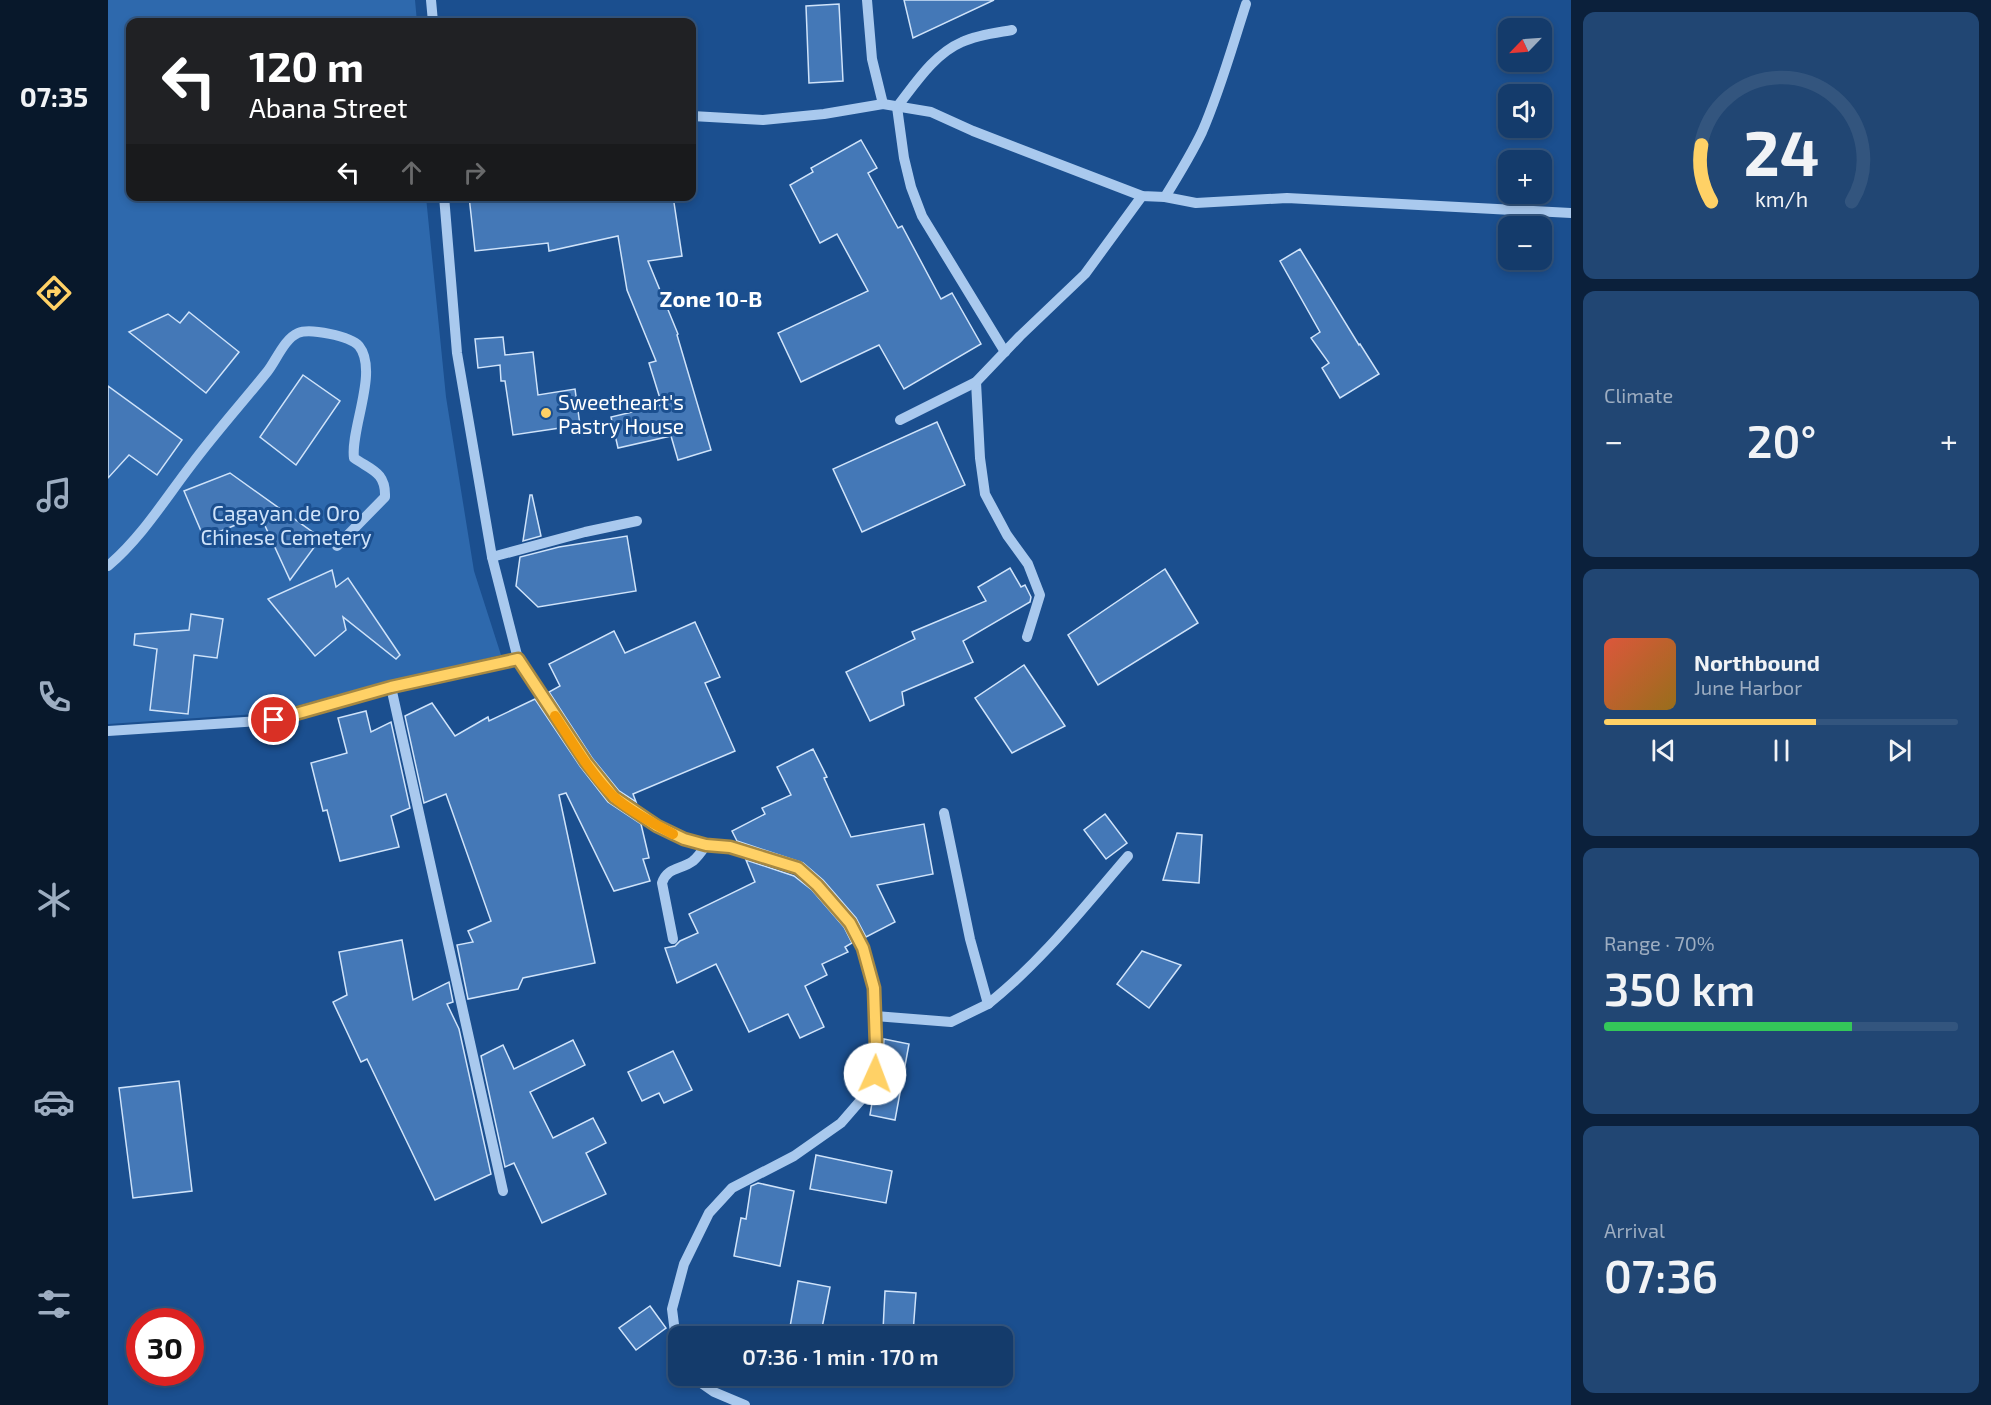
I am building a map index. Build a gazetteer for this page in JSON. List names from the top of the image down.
{
  "districts": ["Zone 10-B"],
  "parks": ["Cagayan de Oro Chinese Cemetery"],
  "places": ["Sweetheart's Pastry House"],
  "north": "bottom left",
  "page": {
    "tabs": "07:35",
    "map_buttons": ["+", "−"],
    "turn": ["120 m", "Abana Street"],
    "tile": [
      "Climate",
      ["Range · 70%", "350 km"],
      ["Arrival", "07:36"]
    ],
    "heat": ["−", "20°", "+"],
    "song": ["Northbound", "June Harbor"],
    "limit": "30",
    "trip": "07:36 · 1 min · 170 m",
    "gauge": ["24", "km/h"]
  }
}
